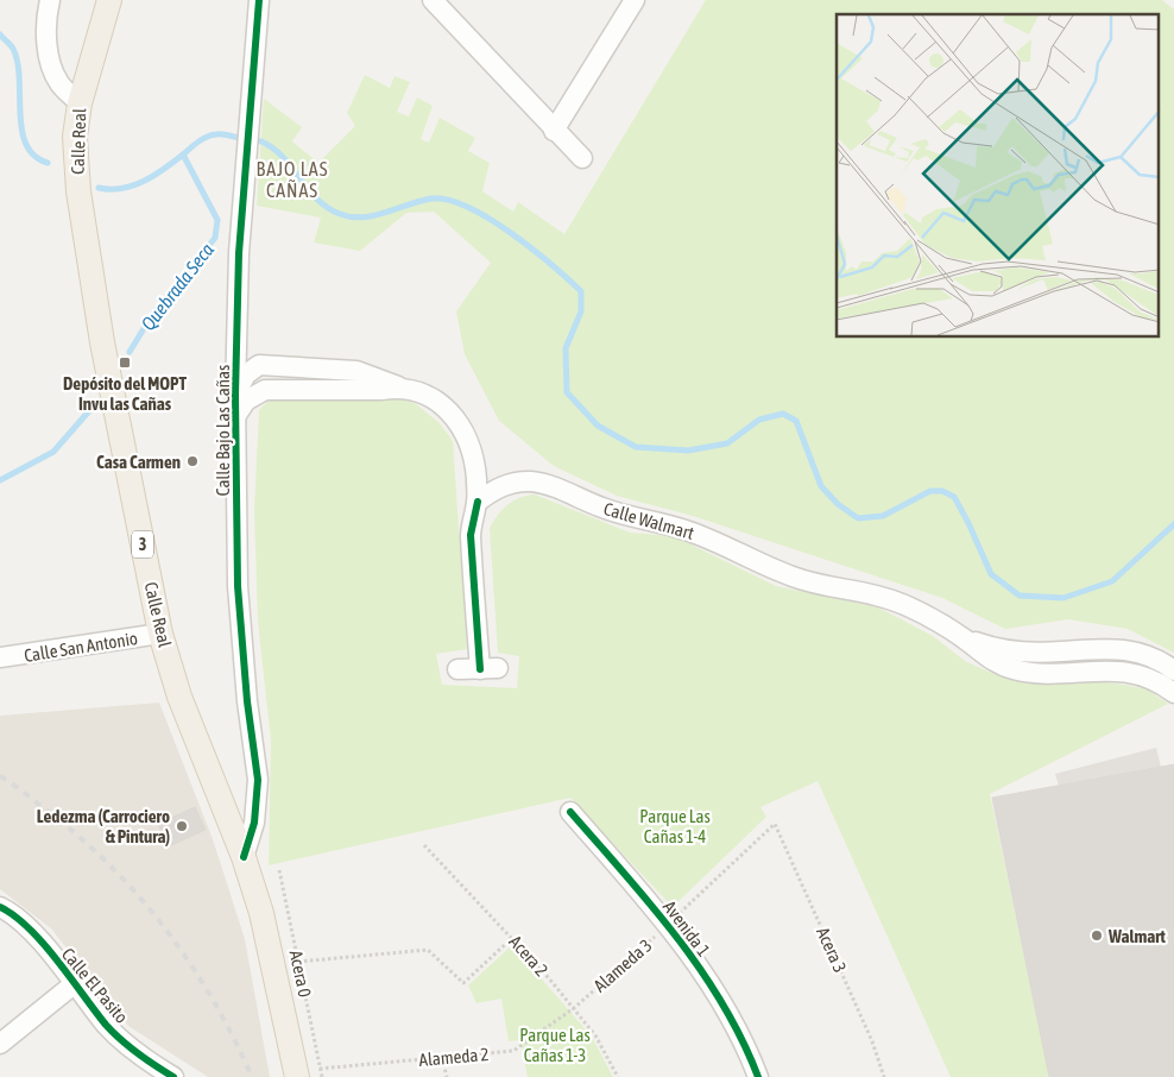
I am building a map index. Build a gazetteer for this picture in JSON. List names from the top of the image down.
{
  "streets": {
    "main road": ["Calle Real", "3"],
    "street": [
      "Calle Bajo Las Cañas",
      "Calle Walmart",
      "Calle San Antonio",
      "Avenida 1",
      "Calle El Pasito"
    ],
    "path": [
      "Acera 3",
      "Acera 2",
      "Alameda 3",
      "Acera 0",
      "Alameda 2"
    ]
  },
  "crossings": [
    ["Calle Real", "Calle Bajo Las Cañas"],
    ["Calle Real", "Calle San Antonio"],
    ["Avenida 1", "Alameda 3"],
    ["Acera 3", "Alameda 3"],
    ["Acera 2", "Alameda 3"],
    ["Acera 2", "Alameda 2"],
    ["Alameda 3", "Alameda 2"],
    ["Acera 0", "Alameda 2"]
  ],
  "districts": ["BAJO LAS CAÑAS"],
  "water": ["Quebrada Seca"],
  "parks": ["Parque Las Cañas 1-4", "Parque Las Cañas 1-3"],
  "places": {
    "transit": ["Depósito del MOPT Invu las Cañas"],
    "other": ["Casa Carmen", "Ledezma (Carrociero & Pintura)", "Walmart"]
  }
}
